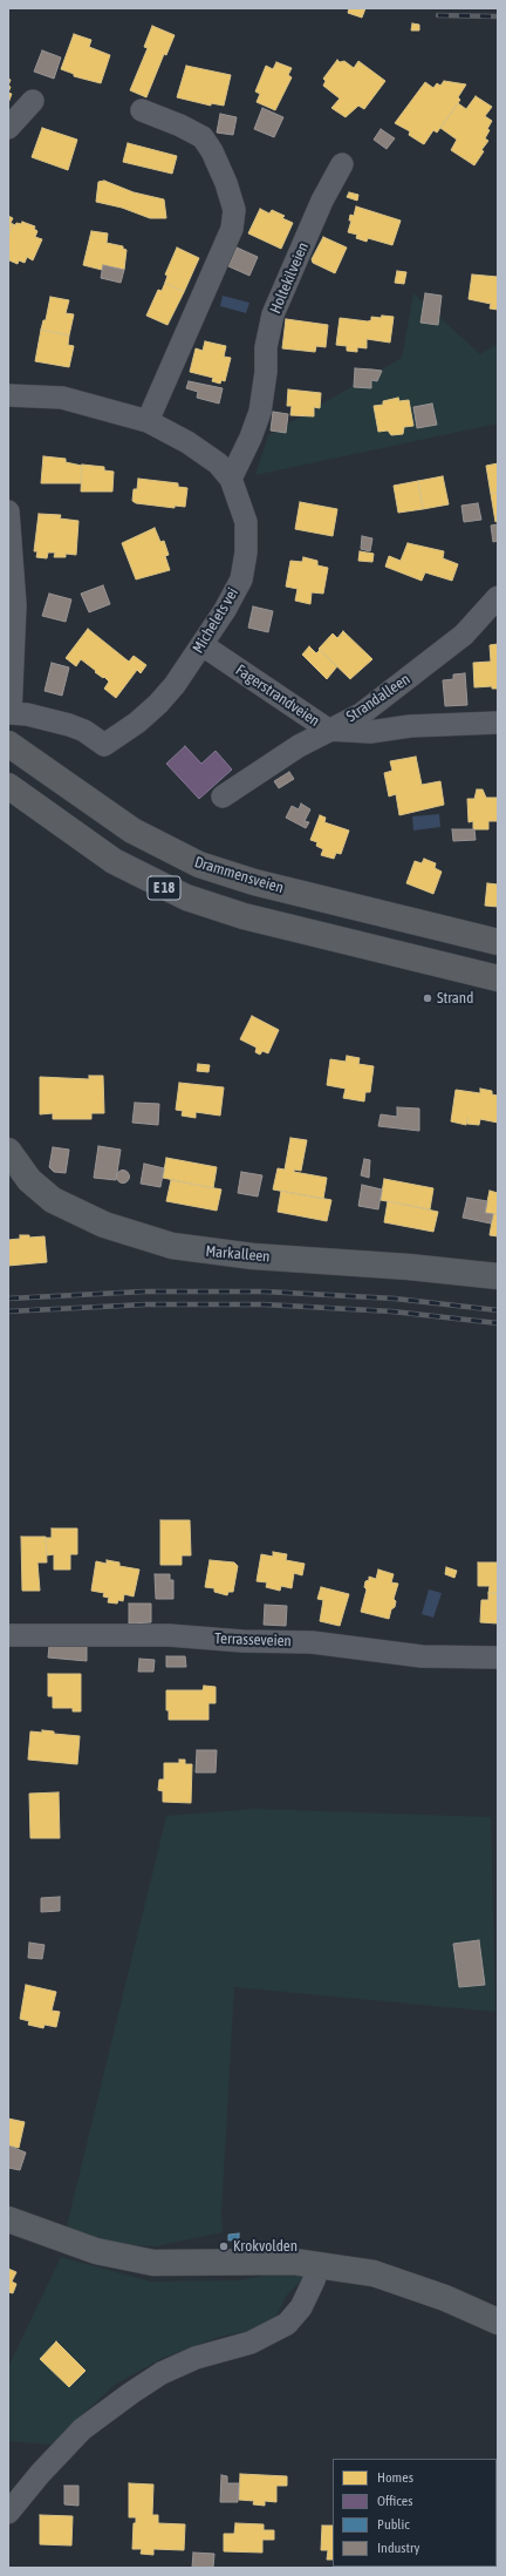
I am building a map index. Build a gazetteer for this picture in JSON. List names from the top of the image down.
{
  "streets": {
    "highway": ["Drammensveien", "E 18"],
    "main road": ["Markalleen"],
    "street": [
      "Holtekilveien",
      "Michelets vei",
      "Fagerstrandveien",
      "Strandalleen",
      "Terrasseveien"
    ]
  },
  "crossings": [
    ["Holtekilveien", "Michelets vei"],
    ["Michelets vei", "Fagerstrandveien"],
    ["Fagerstrandveien", "Strandalleen"]
  ],
  "places": ["Strand", "Krokvolden"],
  "legend": [
    "Homes",
    "Offices",
    "Public",
    "Industry"
  ]
}
